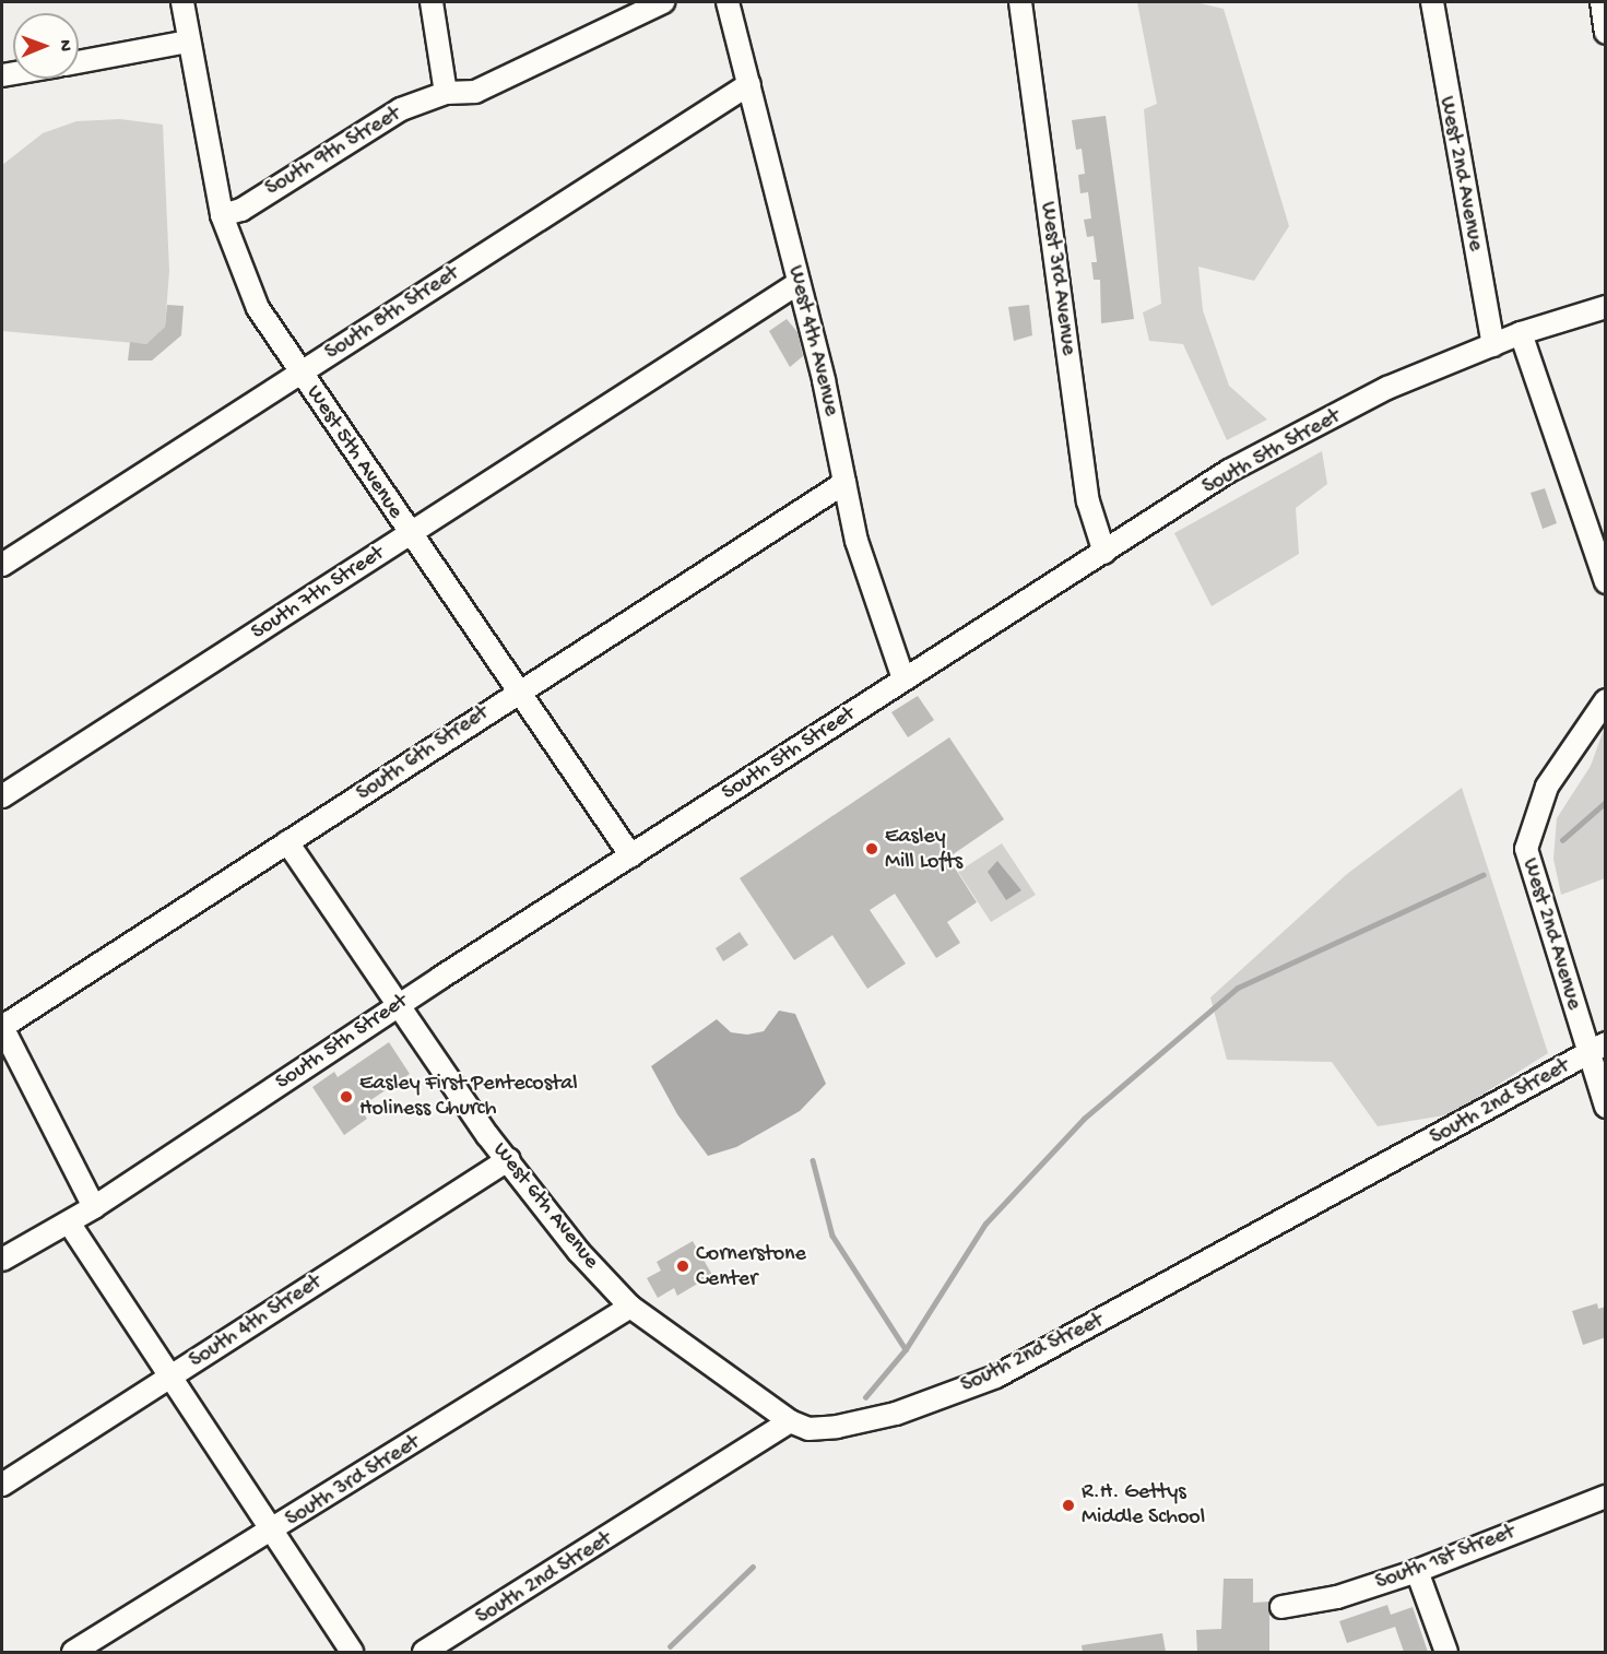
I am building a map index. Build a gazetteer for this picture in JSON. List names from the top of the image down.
{
  "streets": {
    "street": [
      "South 9th Street",
      "West 2nd Avenue",
      "West 3rd Avenue",
      "South 8th Street",
      "West 4th Avenue",
      "West 5th Avenue",
      "South 5th Street",
      "South 7th Street",
      "South 6th Street",
      "South 2nd Street",
      "West 6th Avenue",
      "South 4th Street",
      "South 3rd Street",
      "South 1st Street"
    ]
  },
  "crossings": [
    ["South 9th Street", "West 5th Avenue"],
    ["West 2nd Avenue", "South 5th Street"],
    ["West 2nd Avenue", "South 2nd Street"],
    ["West 3rd Avenue", "South 5th Street"],
    ["South 8th Street", "West 4th Avenue"],
    ["South 8th Street", "West 5th Avenue"],
    ["West 4th Avenue", "South 5th Street"],
    ["West 4th Avenue", "South 7th Street"],
    ["West 4th Avenue", "South 6th Street"],
    ["West 5th Avenue", "South 5th Street"],
    ["West 5th Avenue", "South 7th Street"],
    ["West 5th Avenue", "South 6th Street"],
    ["South 5th Street", "West 6th Avenue"],
    ["South 6th Street", "West 6th Avenue"],
    ["South 2nd Street", "West 6th Avenue"],
    ["West 6th Avenue", "South 4th Street"],
    ["West 6th Avenue", "South 3rd Street"]
  ],
  "places": [
    "Easley Mill Lofts",
    "Easley First Pentecostal Holiness Church",
    "Cornerstone Center",
    "R.H. Gettys Middle School"
  ],
  "north": "right"
}
